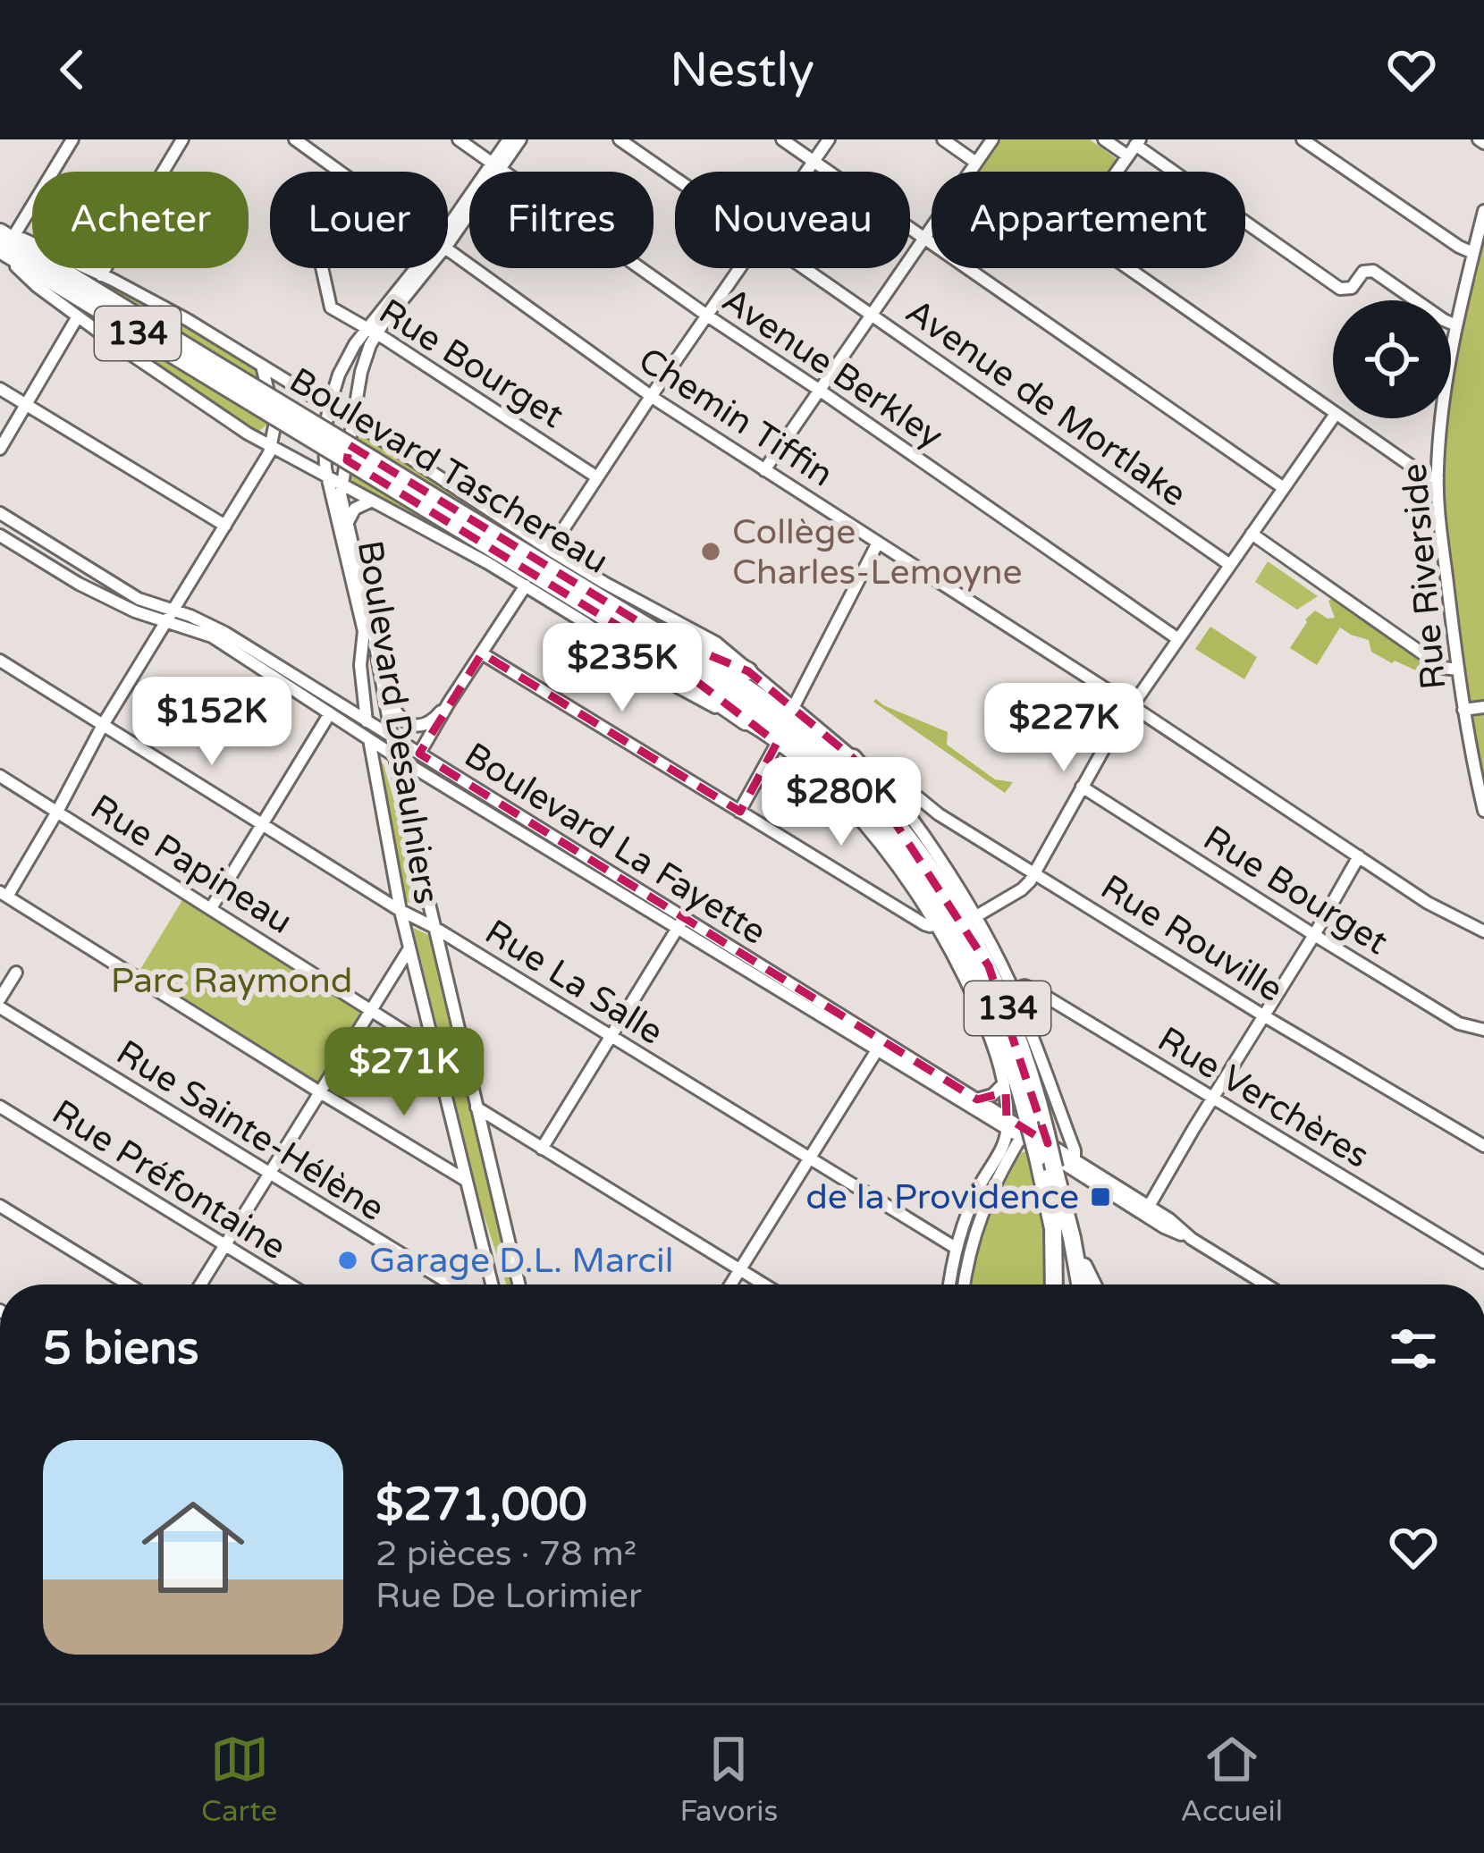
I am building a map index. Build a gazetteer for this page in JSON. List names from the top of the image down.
{
  "streets": {
    "highway": ["134", "Boulevard Taschereau"],
    "street": [
      "Rue Bourget",
      "Avenue Berkley",
      "Avenue de Mortlake",
      "Chemin Tiffin",
      "Rue Riverside",
      "Boulevard Desaulniers",
      "Boulevard La Fayette",
      "Rue Papineau",
      "Rue Rouville",
      "Rue La Salle",
      "Rue Verchères",
      "Rue Sainte-Hélène",
      "Rue Préfontaine"
    ]
  },
  "crossings": [
    ["Rue Bourget", "Boulevard Desaulniers"],
    ["Avenue Berkley", "Boulevard Desaulniers"],
    ["Boulevard Taschereau", "Boulevard Desaulniers"],
    ["Boulevard Taschereau", "Boulevard La Fayette"],
    ["Boulevard Taschereau", "Rue Rouville"],
    ["Boulevard Taschereau", "Rue Verchères"],
    ["Boulevard Desaulniers", "Boulevard La Fayette"],
    ["Boulevard Desaulniers", "Rue Papineau"],
    ["Boulevard Desaulniers", "Rue La Salle"]
  ],
  "parks": ["Parc Raymond"],
  "places": {
    "other": ["Collège Charles-Lemoyne", "Garage D.L. Marcil"],
    "transit": ["de la Providence"]
  },
  "page": {
    "header": "Nestly",
    "chip": [
      "Acheter",
      "Louer",
      "Filtres",
      "Nouveau",
      "Appartement"
    ],
    "price": [
      "$235K",
      "$152K",
      "$227K",
      "$280K",
      "$271K"
    ],
    "heading": "5 biens",
    "list": [
      {
        "name": "$271,000",
        "note": "2 pièces · 78 m² · Rue De Lorimier"
      }
    ],
    "tabs": ["Carte", "Favoris", "Accueil"]
  }
}
